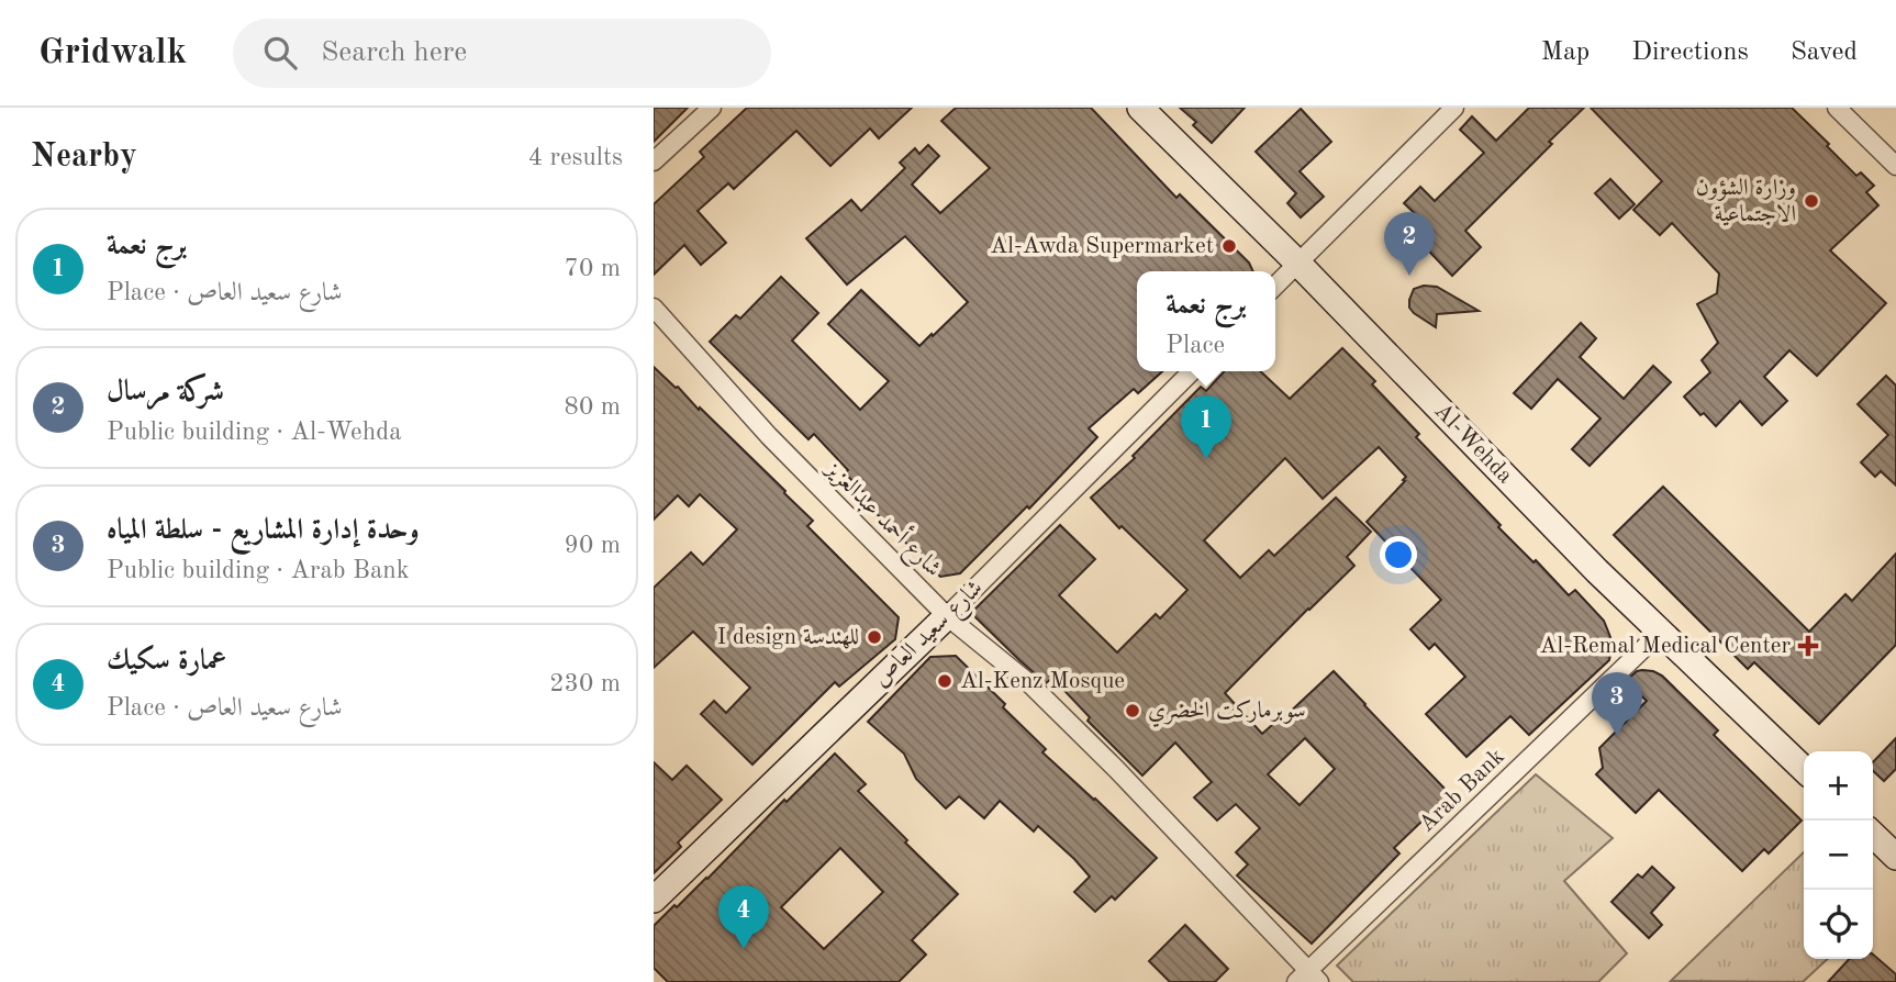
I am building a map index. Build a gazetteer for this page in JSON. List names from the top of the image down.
{
  "streets": {
    "main road": ["Al-Wehda", "شارع سعيد العاص"],
    "street": ["شارع أحمد عبدالعزيز", "Arab Bank"]
  },
  "crossings": [
    ["Al-Wehda", "Arab Bank"],
    ["شارع أحمد عبدالعزيز", "شارع سعيد العاص"],
    ["شارع أحمد عبدالعزيز", "Arab Bank"]
  ],
  "places": {
    "other": [
      "وزارة الشؤون الاجتماعية",
      "Al-Awda Supermarket",
      "I design للهندسة",
      "Al-Kenz Mosque",
      "سوبرماركت الخضري"
    ],
    "health": ["Al-Remal Medical Center"]
  },
  "page": {
    "header": "Gridwalk",
    "search": "Search here",
    "nav": ["Map", "Directions", "Saved"],
    "heading": ["Nearby", "4 results"],
    "list": [
      {
        "mark": "1",
        "name": "برج نعمة",
        "note": "Place · شارع سعيد العاص",
        "value": "70 m"
      },
      {
        "mark": "2",
        "name": "شركة مرسال",
        "note": "Public building · Al-Wehda",
        "value": "80 m"
      },
      {
        "mark": "3",
        "name": "وحدة إدارة المشاريع - سلطة المياه",
        "note": "Public building · Arab Bank",
        "value": "90 m"
      },
      {
        "mark": "4",
        "name": "عمارة سكيك",
        "note": "Place · شارع سعيد العاص",
        "value": "230 m"
      }
    ],
    "pins": [
      "2",
      "1",
      "3",
      "4"
    ],
    "popup": ["برج نعمة", "Place"],
    "map_buttons": ["+", "−"]
  }
}
